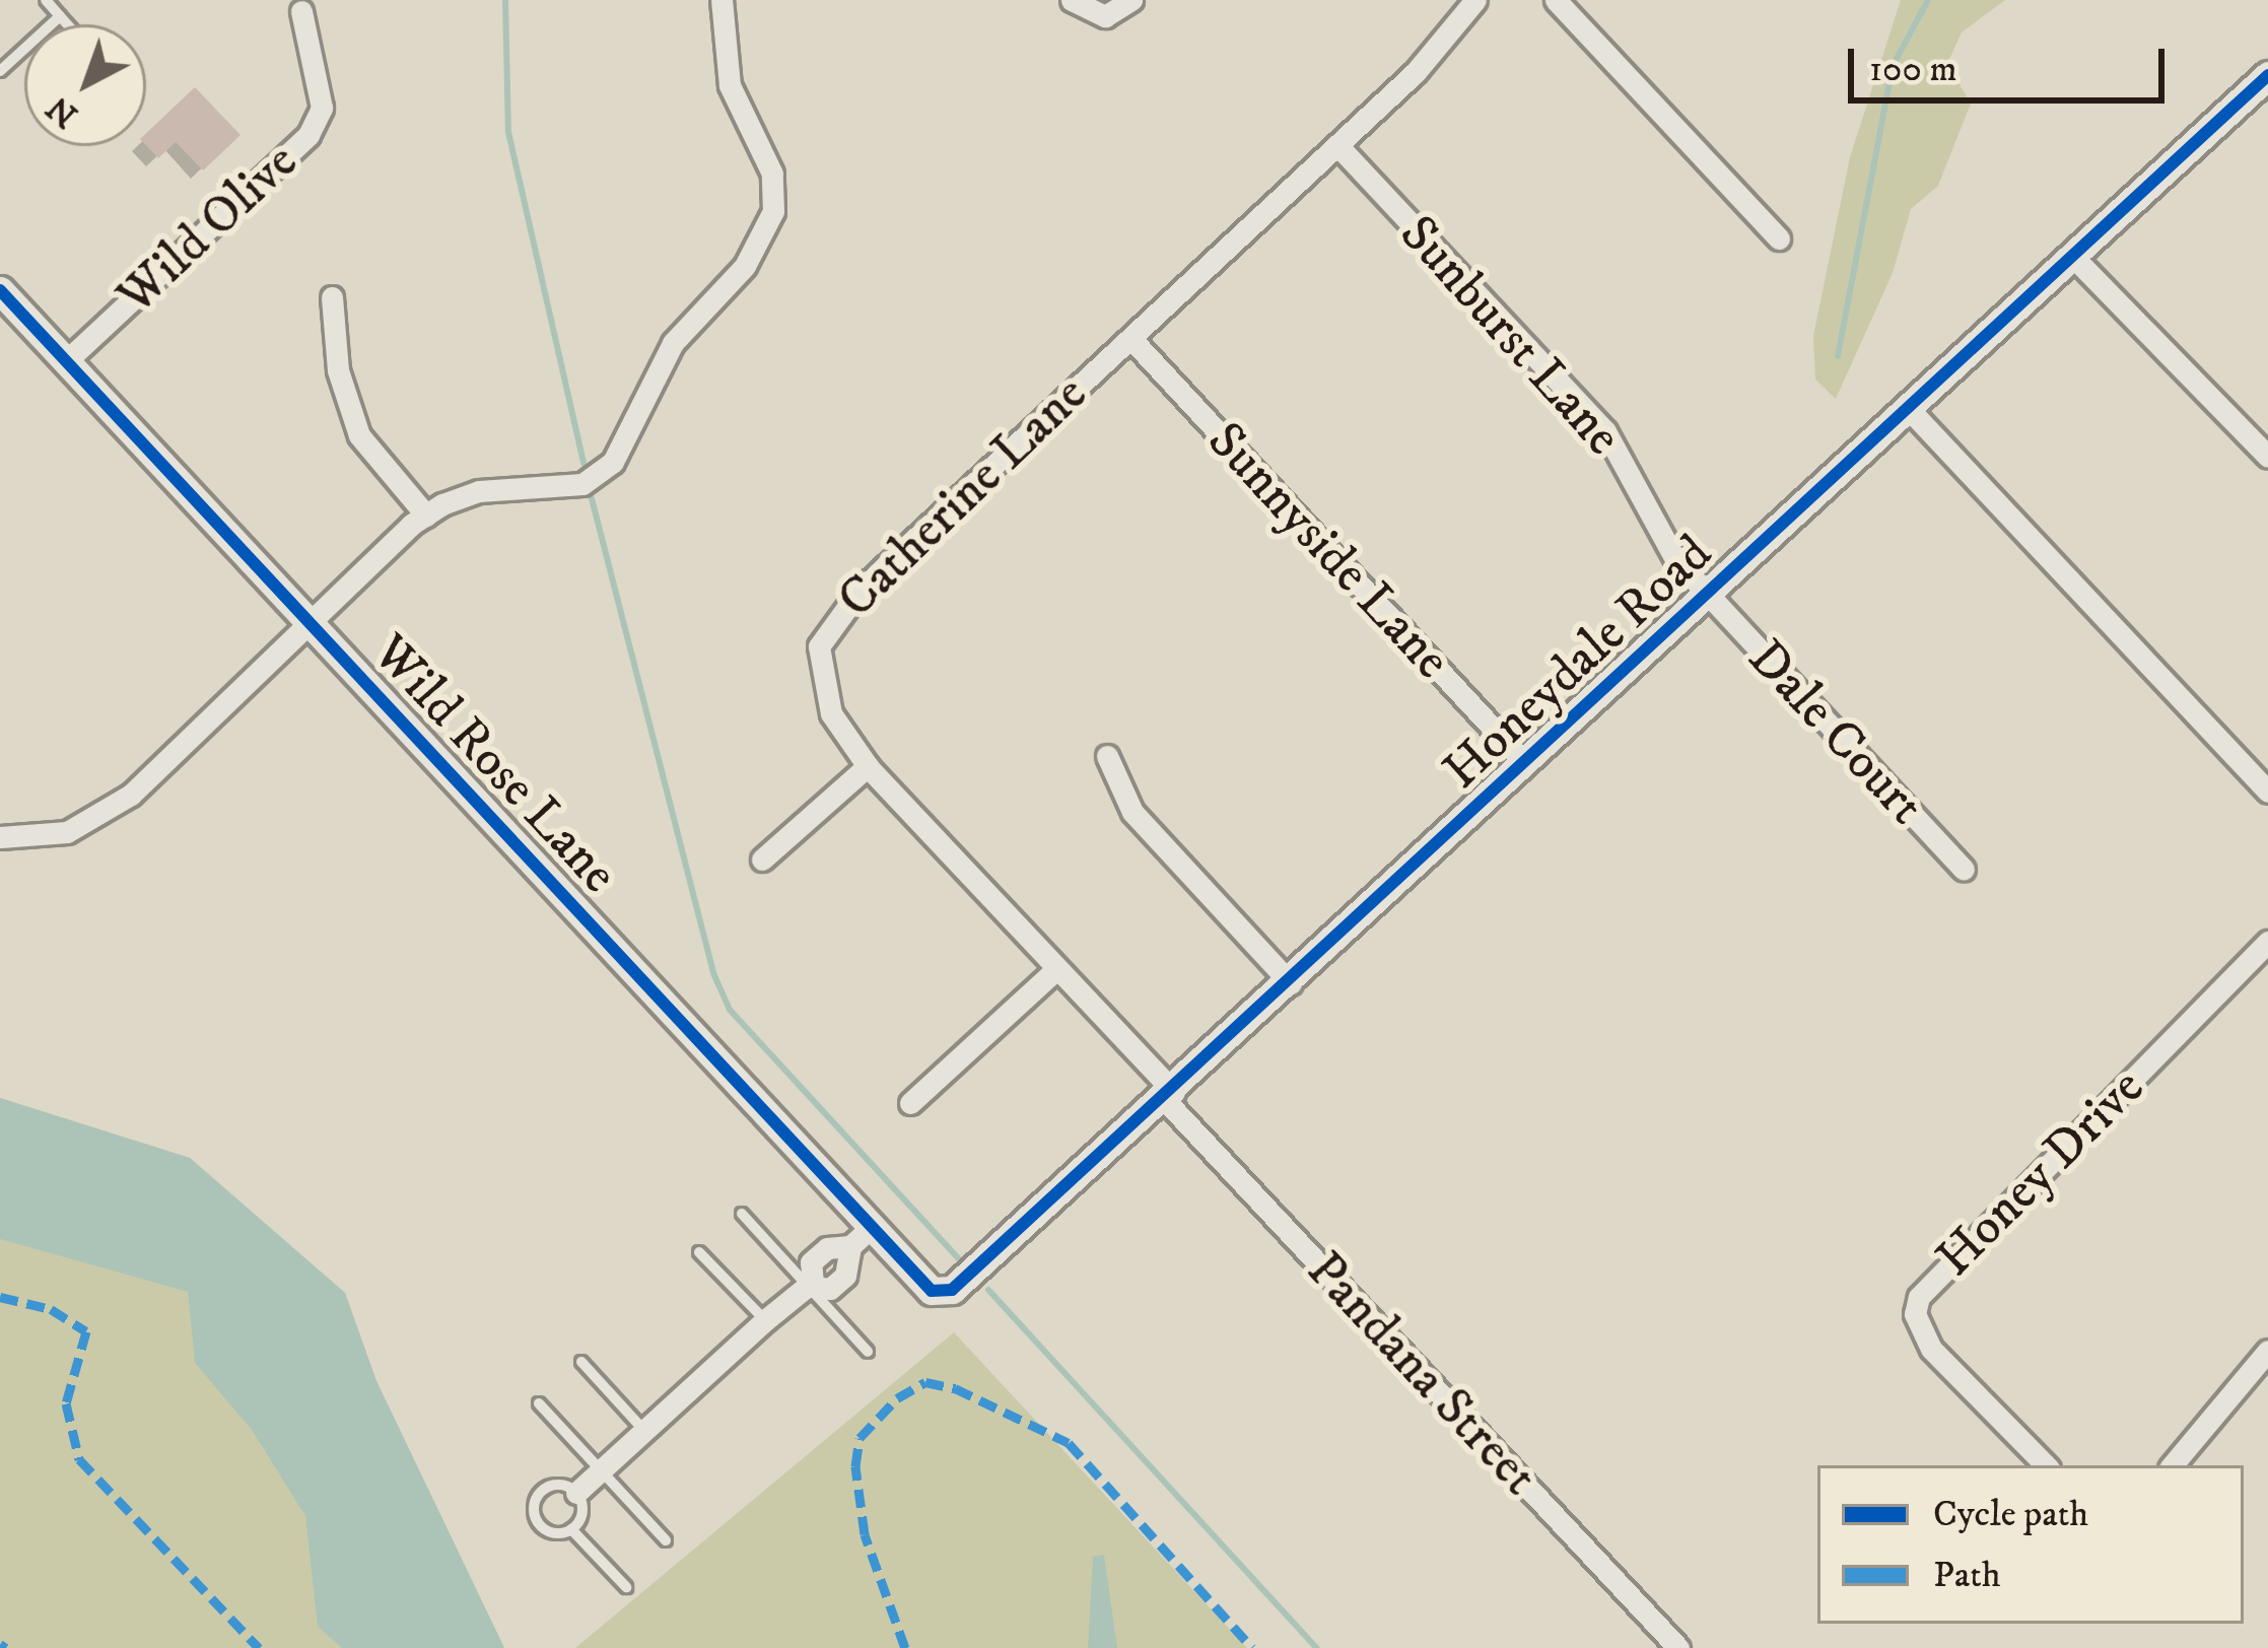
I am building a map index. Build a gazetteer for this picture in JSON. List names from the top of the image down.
{
  "streets": {
    "street": [
      "Wild Olive",
      "Sunburst Lane",
      "Catherine Lane",
      "Sunnyside Lane",
      "Honeydale Road",
      "Dale Court",
      "Wild Rose Lane",
      "Honey Drive",
      "Pandana Street"
    ]
  },
  "crossings": [
    ["Wild Olive", "Wild Rose Lane"],
    ["Sunburst Lane", "Catherine Lane"],
    ["Sunburst Lane", "Honeydale Road"],
    ["Sunburst Lane", "Dale Court"],
    ["Catherine Lane", "Sunnyside Lane"],
    ["Catherine Lane", "Honeydale Road"],
    ["Catherine Lane", "Pandana Street"],
    ["Sunnyside Lane", "Honeydale Road"],
    ["Honeydale Road", "Dale Court"],
    ["Honeydale Road", "Wild Rose Lane"],
    ["Honeydale Road", "Pandana Street"]
  ],
  "legend": ["Cycle path", "Path"],
  "scale_bar": "100 m",
  "north": "bottom left"
}
